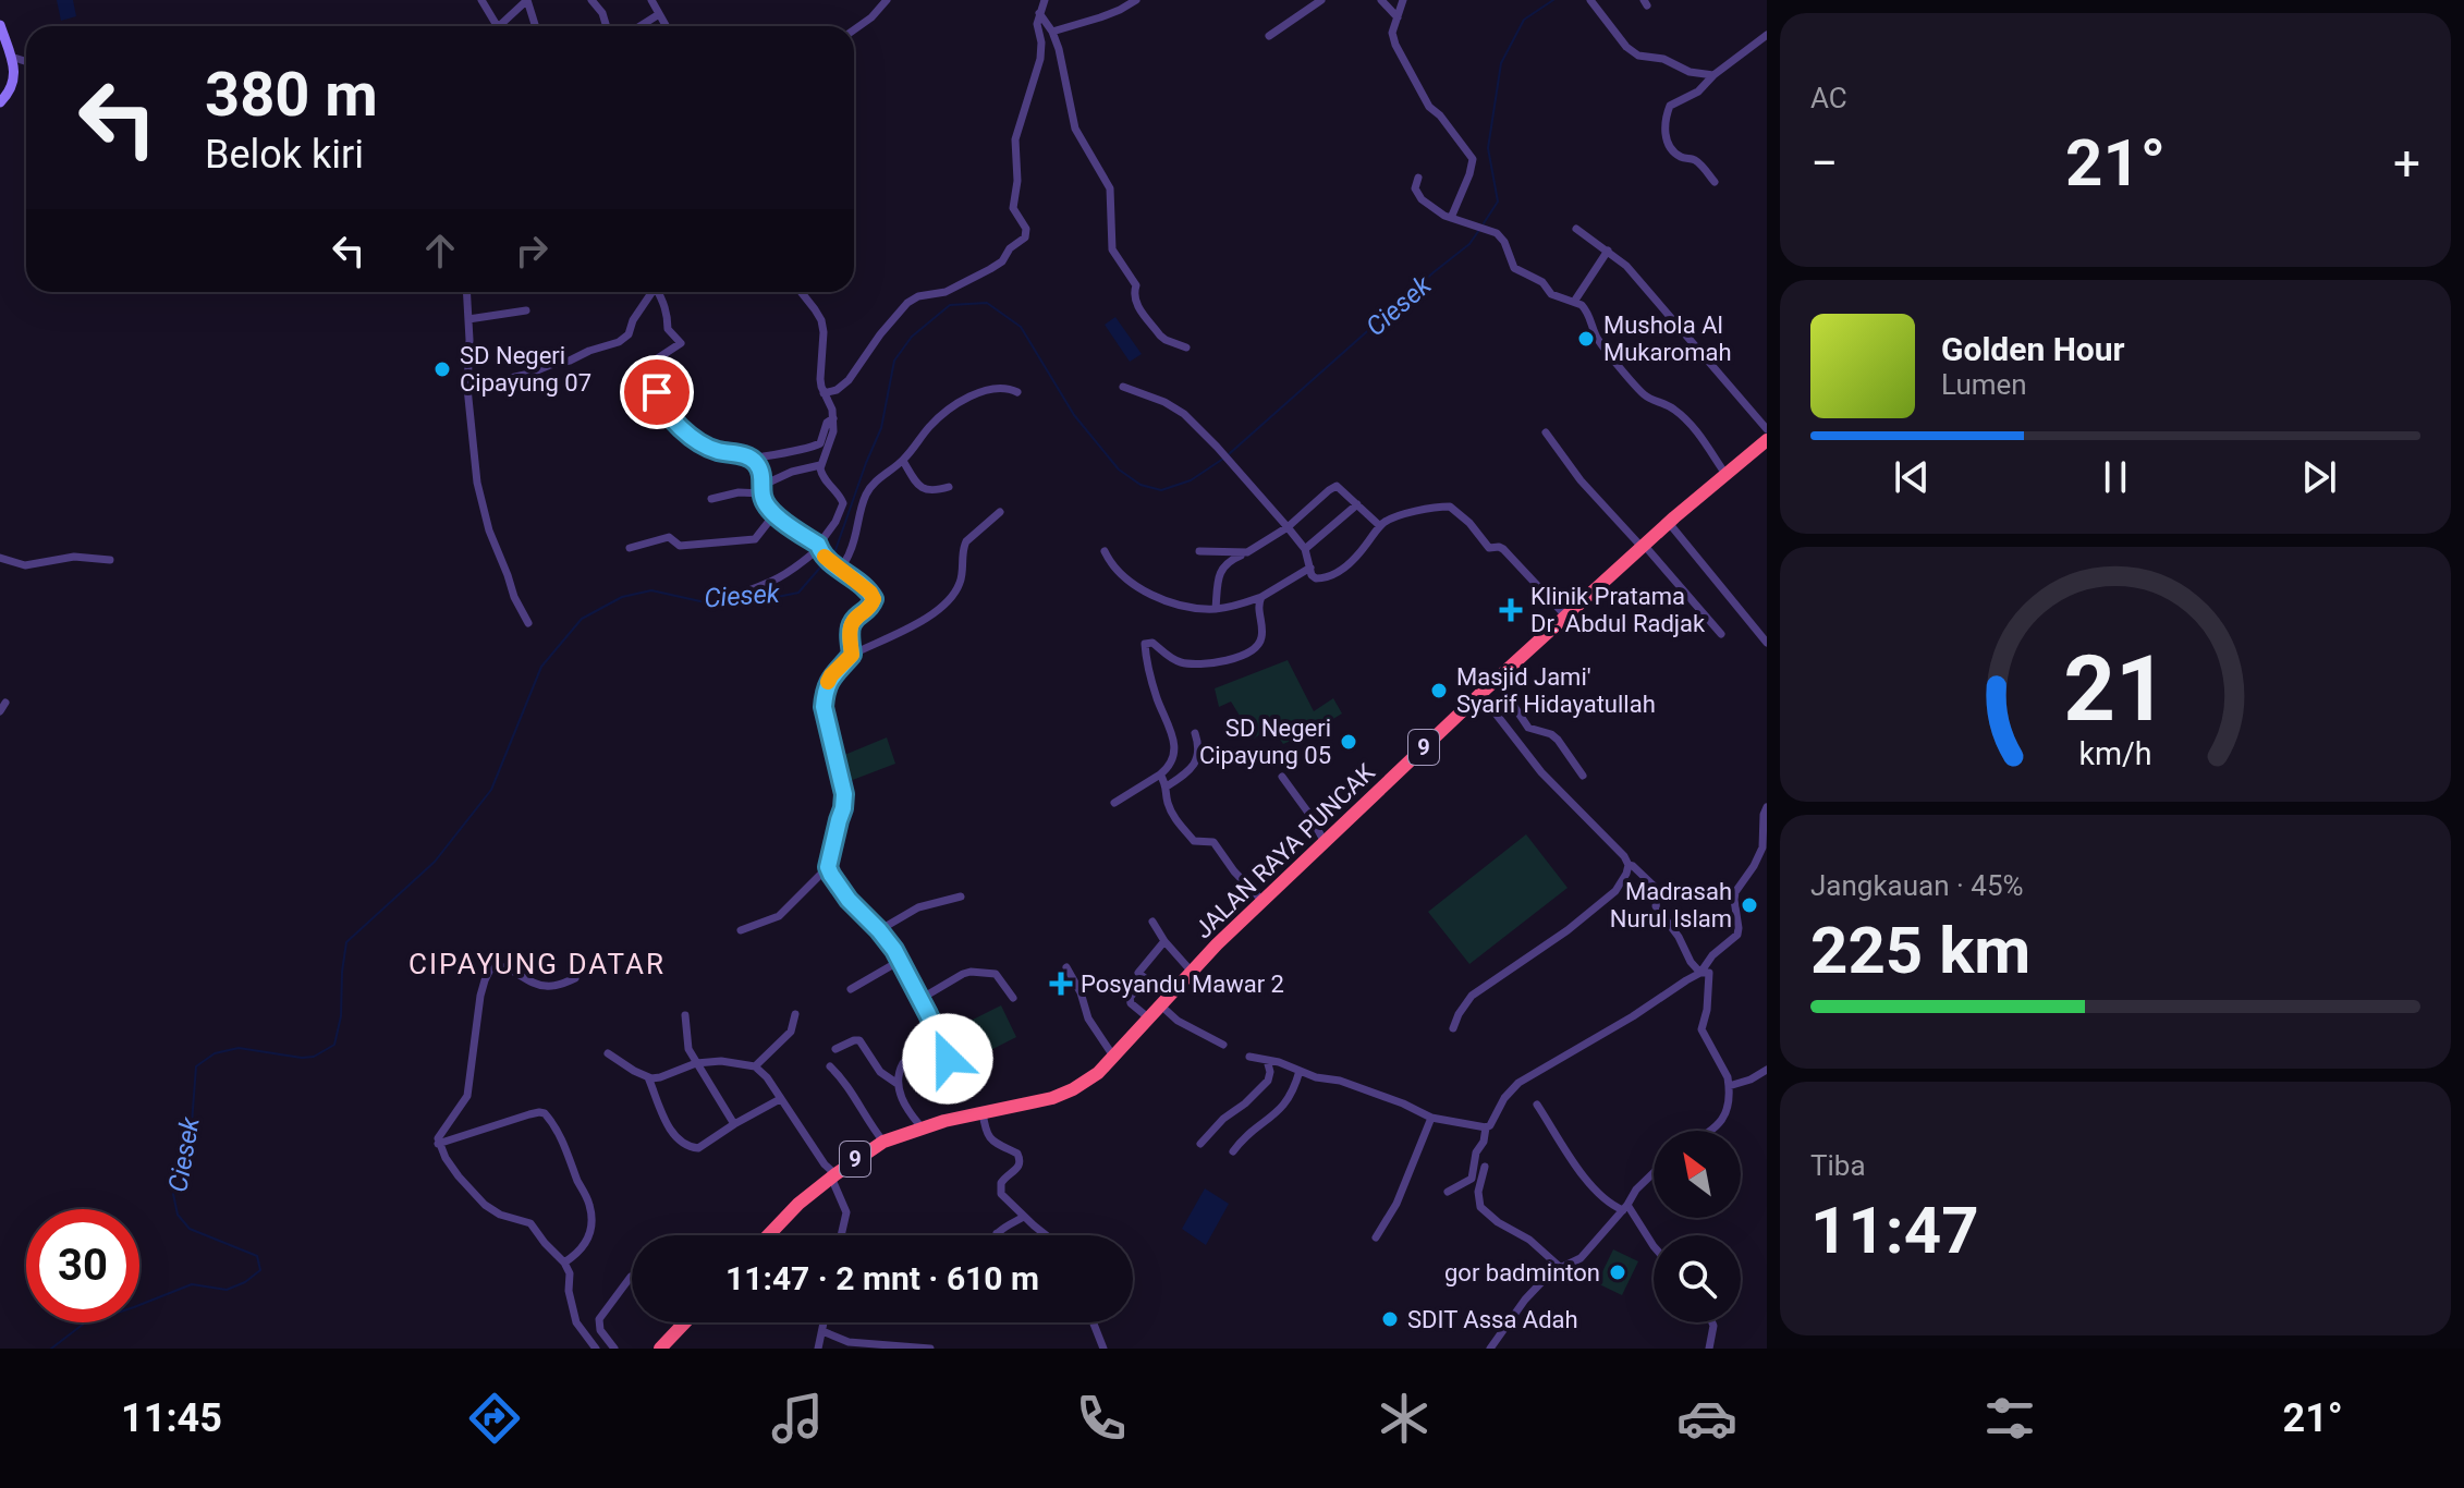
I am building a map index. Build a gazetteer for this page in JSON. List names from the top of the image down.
{
  "streets": {
    "highway": ["9", "JALAN RAYA PUNCAK"]
  },
  "districts": ["CIPAYUNG DATAR"],
  "water": ["Ciesek"],
  "places": {
    "other": [
      "Mushola Al Mukaromah",
      "SD Negeri Cipayung 07",
      "Masjid Jami' Syarif Hidayatullah",
      "SD Negeri Cipayung 05",
      "Madrasah Nurul Islam",
      "gor badminton",
      "SDIT Assa Adah"
    ],
    "health": ["Klinik Pratama Dr. Abdul Radjak", "Posyandu Mawar 2"]
  },
  "north": "top left",
  "page": {
    "tile": [
      "AC",
      ["Jangkauan · 45%", "225 km"],
      ["Tiba", "11:47"]
    ],
    "turn": ["380 m", "Belok kiri"],
    "heat": ["−", "21°", "+"],
    "song": ["Golden Hour", "Lumen"],
    "limit": "30",
    "trip": "11:47 · 2 mnt · 610 m",
    "tabs": ["11:45", "21°"],
    "gauge": ["21", "km/h"]
  }
}
